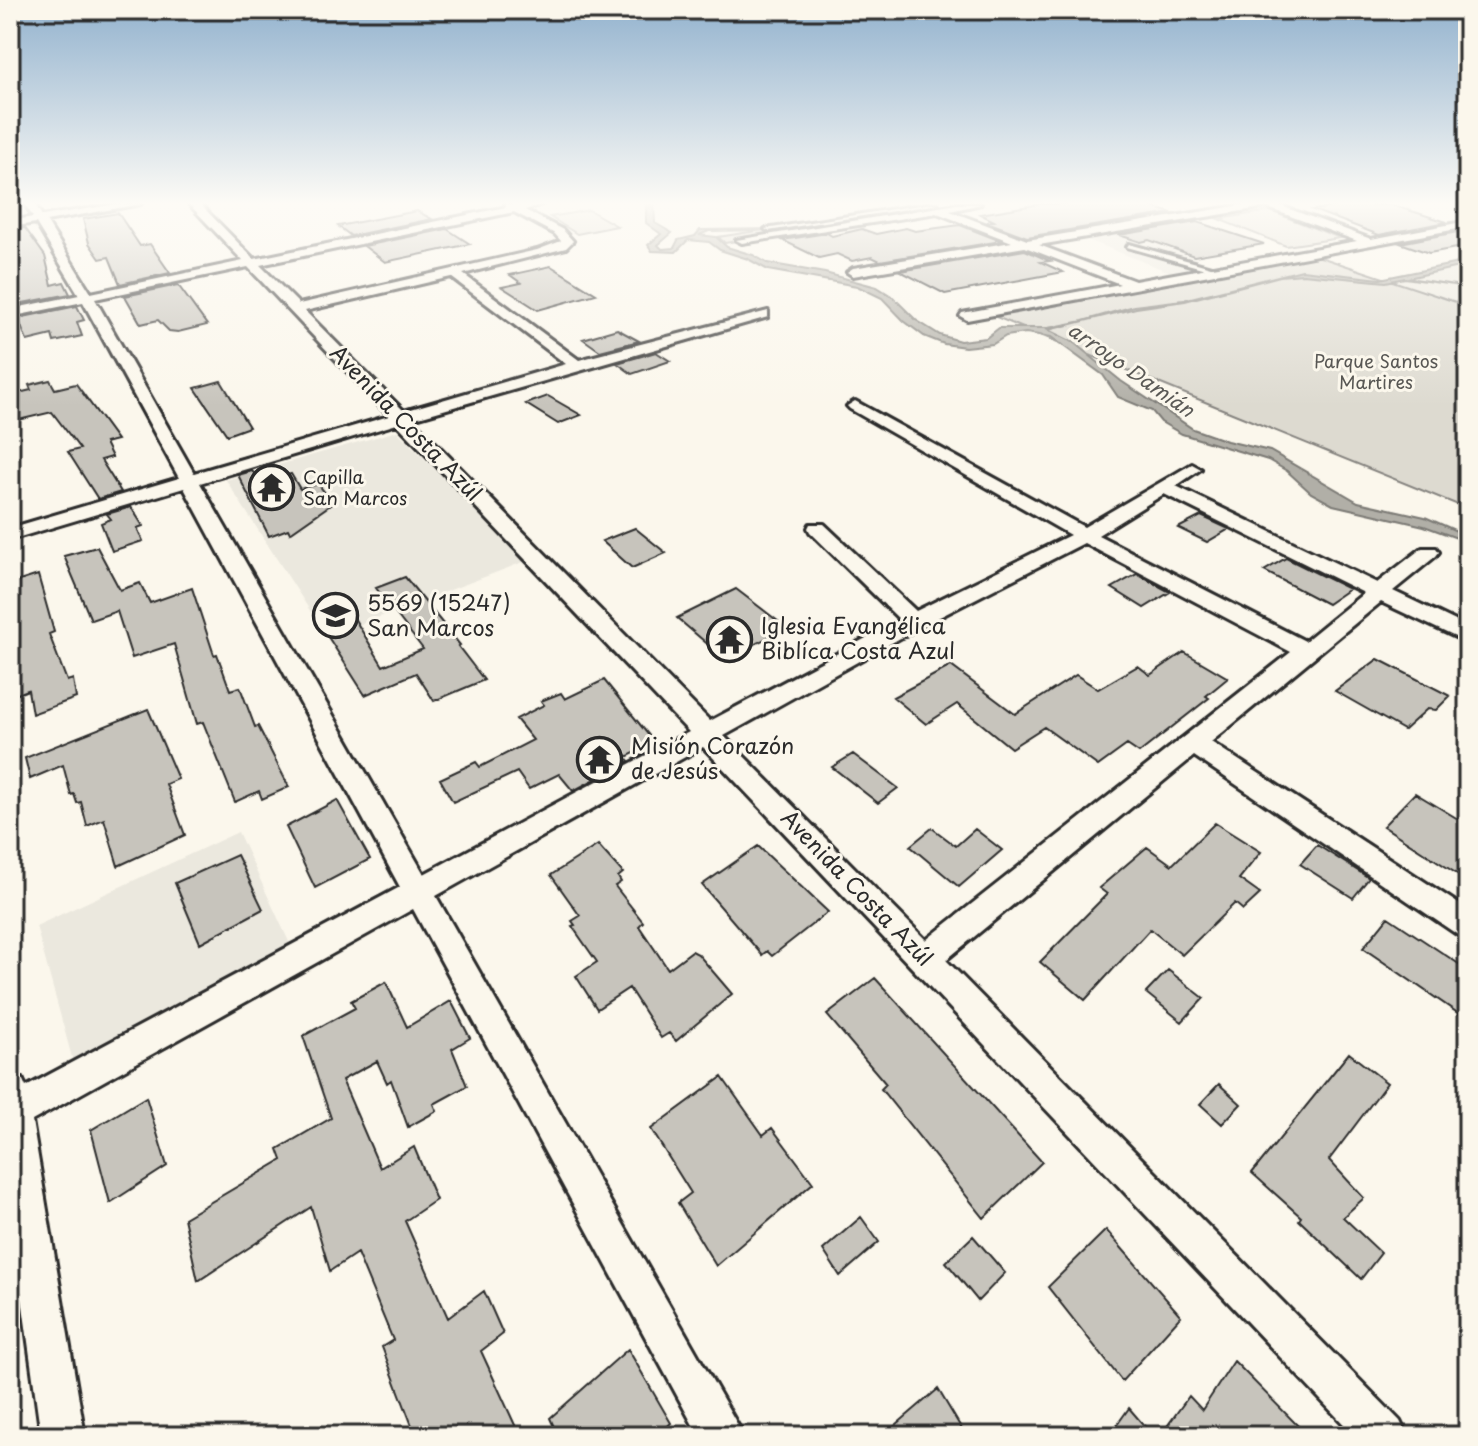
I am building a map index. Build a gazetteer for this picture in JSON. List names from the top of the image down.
{
  "streets": {
    "street": ["Avenida Costa Azúl"]
  },
  "water": ["arroyo Damián"],
  "parks": ["Parque Santos Martires"],
  "places": {
    "temple": ["Capilla San Marcos", "Iglesia Evangélica Biblíca Costa Azul", "Misión Corazón de Jesús"],
    "school or university": ["5569 (15247) San Marcos"]
  }
}
